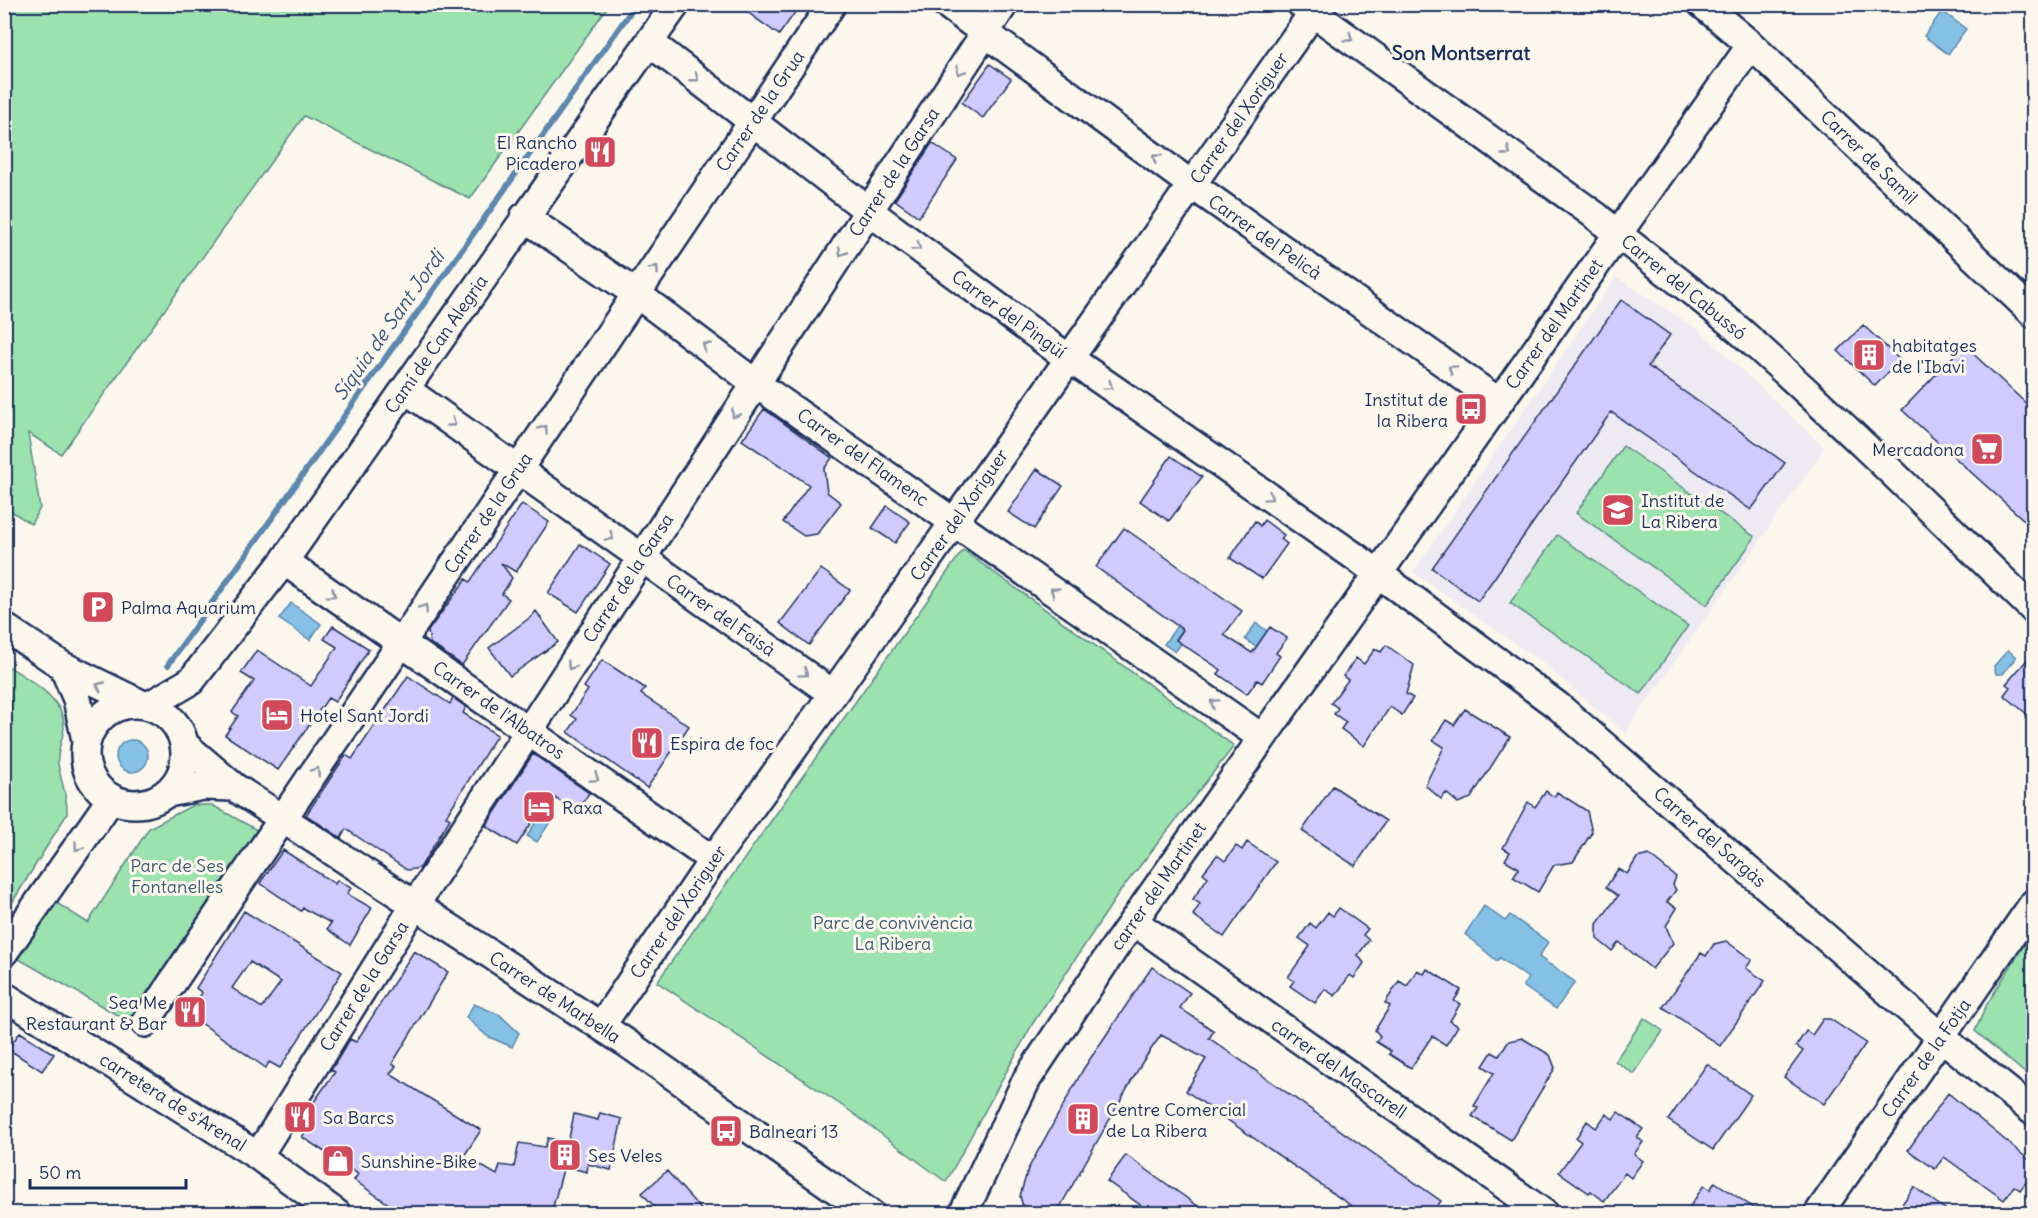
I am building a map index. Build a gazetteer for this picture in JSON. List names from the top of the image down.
{
  "streets": {
    "street": [
      "Carrer de la Grua",
      "Carrer del Xoriguer",
      "Carrer de Samil",
      "Carrer de la Garsa",
      "Carrer del Pelicà",
      "Carrer del Cabussó",
      "Carrer del Pingüí",
      "Carrer del Martinet",
      "Camí de Can Alegria",
      "Carrer del Flamenc",
      "Carrer del Faisà",
      "Carrer de l'Albatros",
      "Carrer del Sargàs",
      "carrer del Martinet",
      "Carrer de Marbella",
      "Carrer de la Fotja",
      "carrer del Mascarell",
      "carretera de s'Arenal"
    ]
  },
  "crossings": [
    ["Carrer de la Grua", "Carrer del Pingüí"],
    ["Carrer de la Grua", "Carrer del Flamenc"],
    ["Carrer de la Grua", "Carrer del Faisà"],
    ["Carrer de la Grua", "Carrer de l'Albatros"],
    ["Carrer de la Grua", "Carrer de Marbella"],
    ["Carrer del Xoriguer", "Carrer del Pelicà"],
    ["Carrer del Xoriguer", "Carrer del Cabussó"],
    ["Carrer del Xoriguer", "Carrer del Pingüí"],
    ["Carrer del Xoriguer", "Carrer del Flamenc"],
    ["Carrer del Xoriguer", "Carrer del Faisà"],
    ["Carrer del Xoriguer", "Carrer de l'Albatros"],
    ["Carrer del Xoriguer", "Carrer de Marbella"],
    ["Carrer de Samil", "Carrer del Martinet"],
    ["Carrer de la Garsa", "Carrer del Pelicà"],
    ["Carrer de la Garsa", "Carrer del Pingüí"],
    ["Carrer de la Garsa", "Carrer del Flamenc"],
    ["Carrer de la Garsa", "Carrer del Faisà"],
    ["Carrer de la Garsa", "Carrer de l'Albatros"],
    ["Carrer de la Garsa", "Carrer de Marbella"],
    ["Carrer de la Garsa", "carretera de s'Arenal"],
    ["Carrer del Pelicà", "Carrer del Martinet"],
    ["Carrer del Cabussó", "Carrer del Martinet"],
    ["Carrer del Pingüí", "Carrer del Martinet"],
    ["Carrer del Pingüí", "Camí de Can Alegria"],
    ["Carrer del Pingüí", "Carrer del Sargàs"],
    ["Carrer del Pingüí", "carrer del Martinet"],
    ["Carrer del Martinet", "Carrer del Sargàs"],
    ["Carrer del Martinet", "carrer del Martinet"],
    ["Camí de Can Alegria", "Carrer del Flamenc"],
    ["Camí de Can Alegria", "Carrer del Faisà"],
    ["Camí de Can Alegria", "Carrer de l'Albatros"],
    ["Carrer del Flamenc", "carrer del Martinet"],
    ["Carrer del Sargàs", "carrer del Martinet"],
    ["Carrer del Sargàs", "Carrer de la Fotja"],
    ["carrer del Martinet", "carrer del Mascarell"]
  ],
  "one_way": [
    "Carrer de la Grua",
    "Carrer de la Garsa",
    "Carrer del Pelicà",
    "Carrer del Cabussó",
    "Carrer del Pingüí",
    "Carrer del Flamenc",
    "Carrer del Faisà",
    "Carrer de l'Albatros"
  ],
  "districts": ["Son Montserrat"],
  "water": ["Síquia de Sant Jordi"],
  "parks": ["Parc de Ses Fontanelles", "Parc de convivència La Ribera"],
  "places": {
    "restaurant": [
      "El Rancho Picadero",
      "Espira de foc",
      "Sea Me Restaurant & Bar",
      "Sa Barcs"
    ],
    "building": ["habitatges de l'Ibavi", "Centre Comercial de La Ribera", "Ses Veles"],
    "bus stop": ["Institut de la Ribera", "Balneari 13"],
    "supermarket": ["Mercadona"],
    "school or university": ["Institut de La Ribera"],
    "parking": ["Palma Aquarium"],
    "hotel": ["Hotel Sant Jordi", "Raxa"],
    "shop": ["Sunshine-Bike"]
  },
  "scale_bar": "50 m"
}
